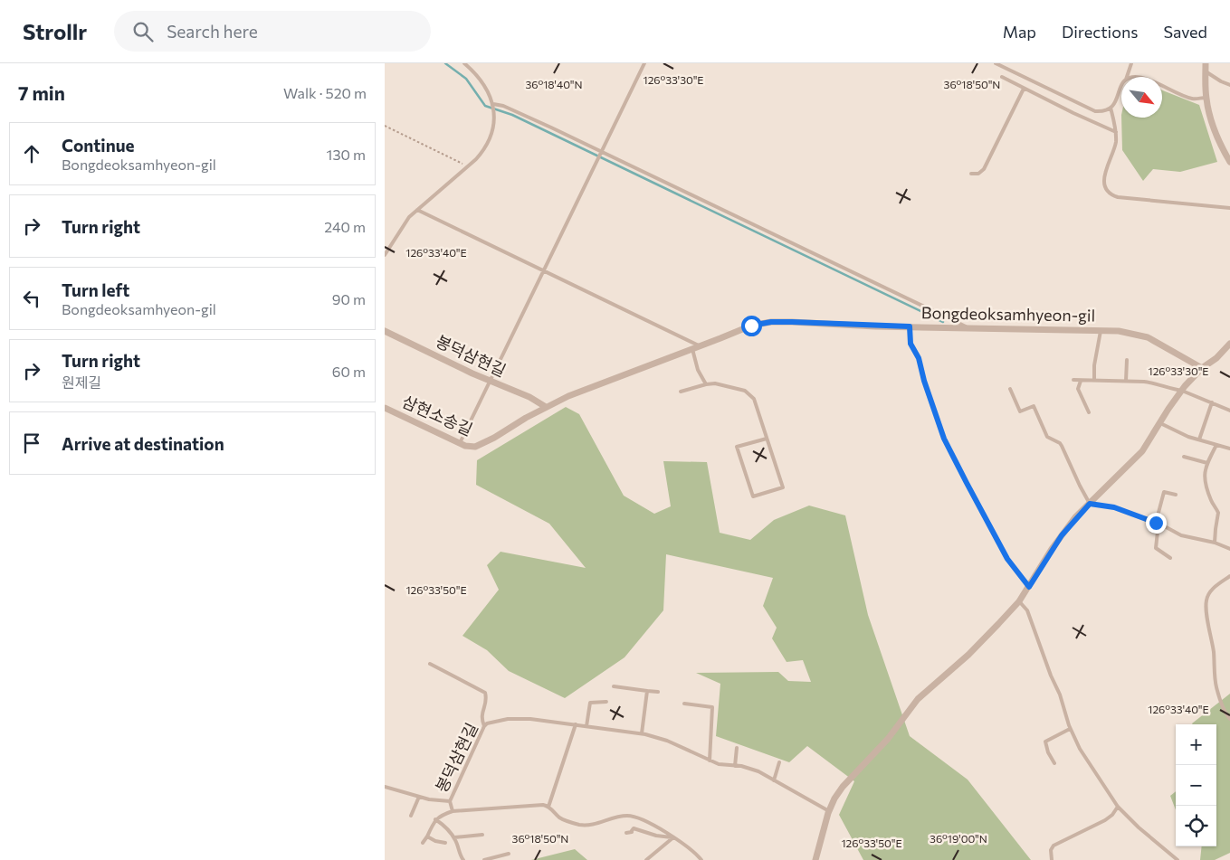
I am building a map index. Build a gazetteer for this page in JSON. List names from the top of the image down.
{
  "streets": {
    "street": ["Bongdeoksamhyeon-gil", "봉덕삼현길", "삼현소송길"]
  },
  "crossings": [
    ["Bongdeoksamhyeon-gil", "봉덕삼현길"],
    ["Bongdeoksamhyeon-gil", "삼현소송길"],
    ["봉덕삼현길", "삼현소송길"]
  ],
  "north": "bottom right",
  "page": {
    "header": "Strollr",
    "search": "Search here",
    "nav": ["Map", "Directions", "Saved"],
    "heading": ["7 min", "Walk · 520 m"],
    "list": [
      ["Continue", "Bongdeoksamhyeon-gil", "130 m"],
      ["Turn right", "240 m"],
      ["Turn left", "Bongdeoksamhyeon-gil", "90 m"],
      ["Turn right", "원제길", "60 m"],
      "Arrive at destination"
    ],
    "map_buttons": ["+", "−"]
  },
  "coordinates": [
    "126°33'30\"E",
    "36°18'40\"N",
    "36°18'50\"N",
    "126°33'40\"E",
    "126°33'50\"E",
    "36°19'00\"N"
  ]
}
